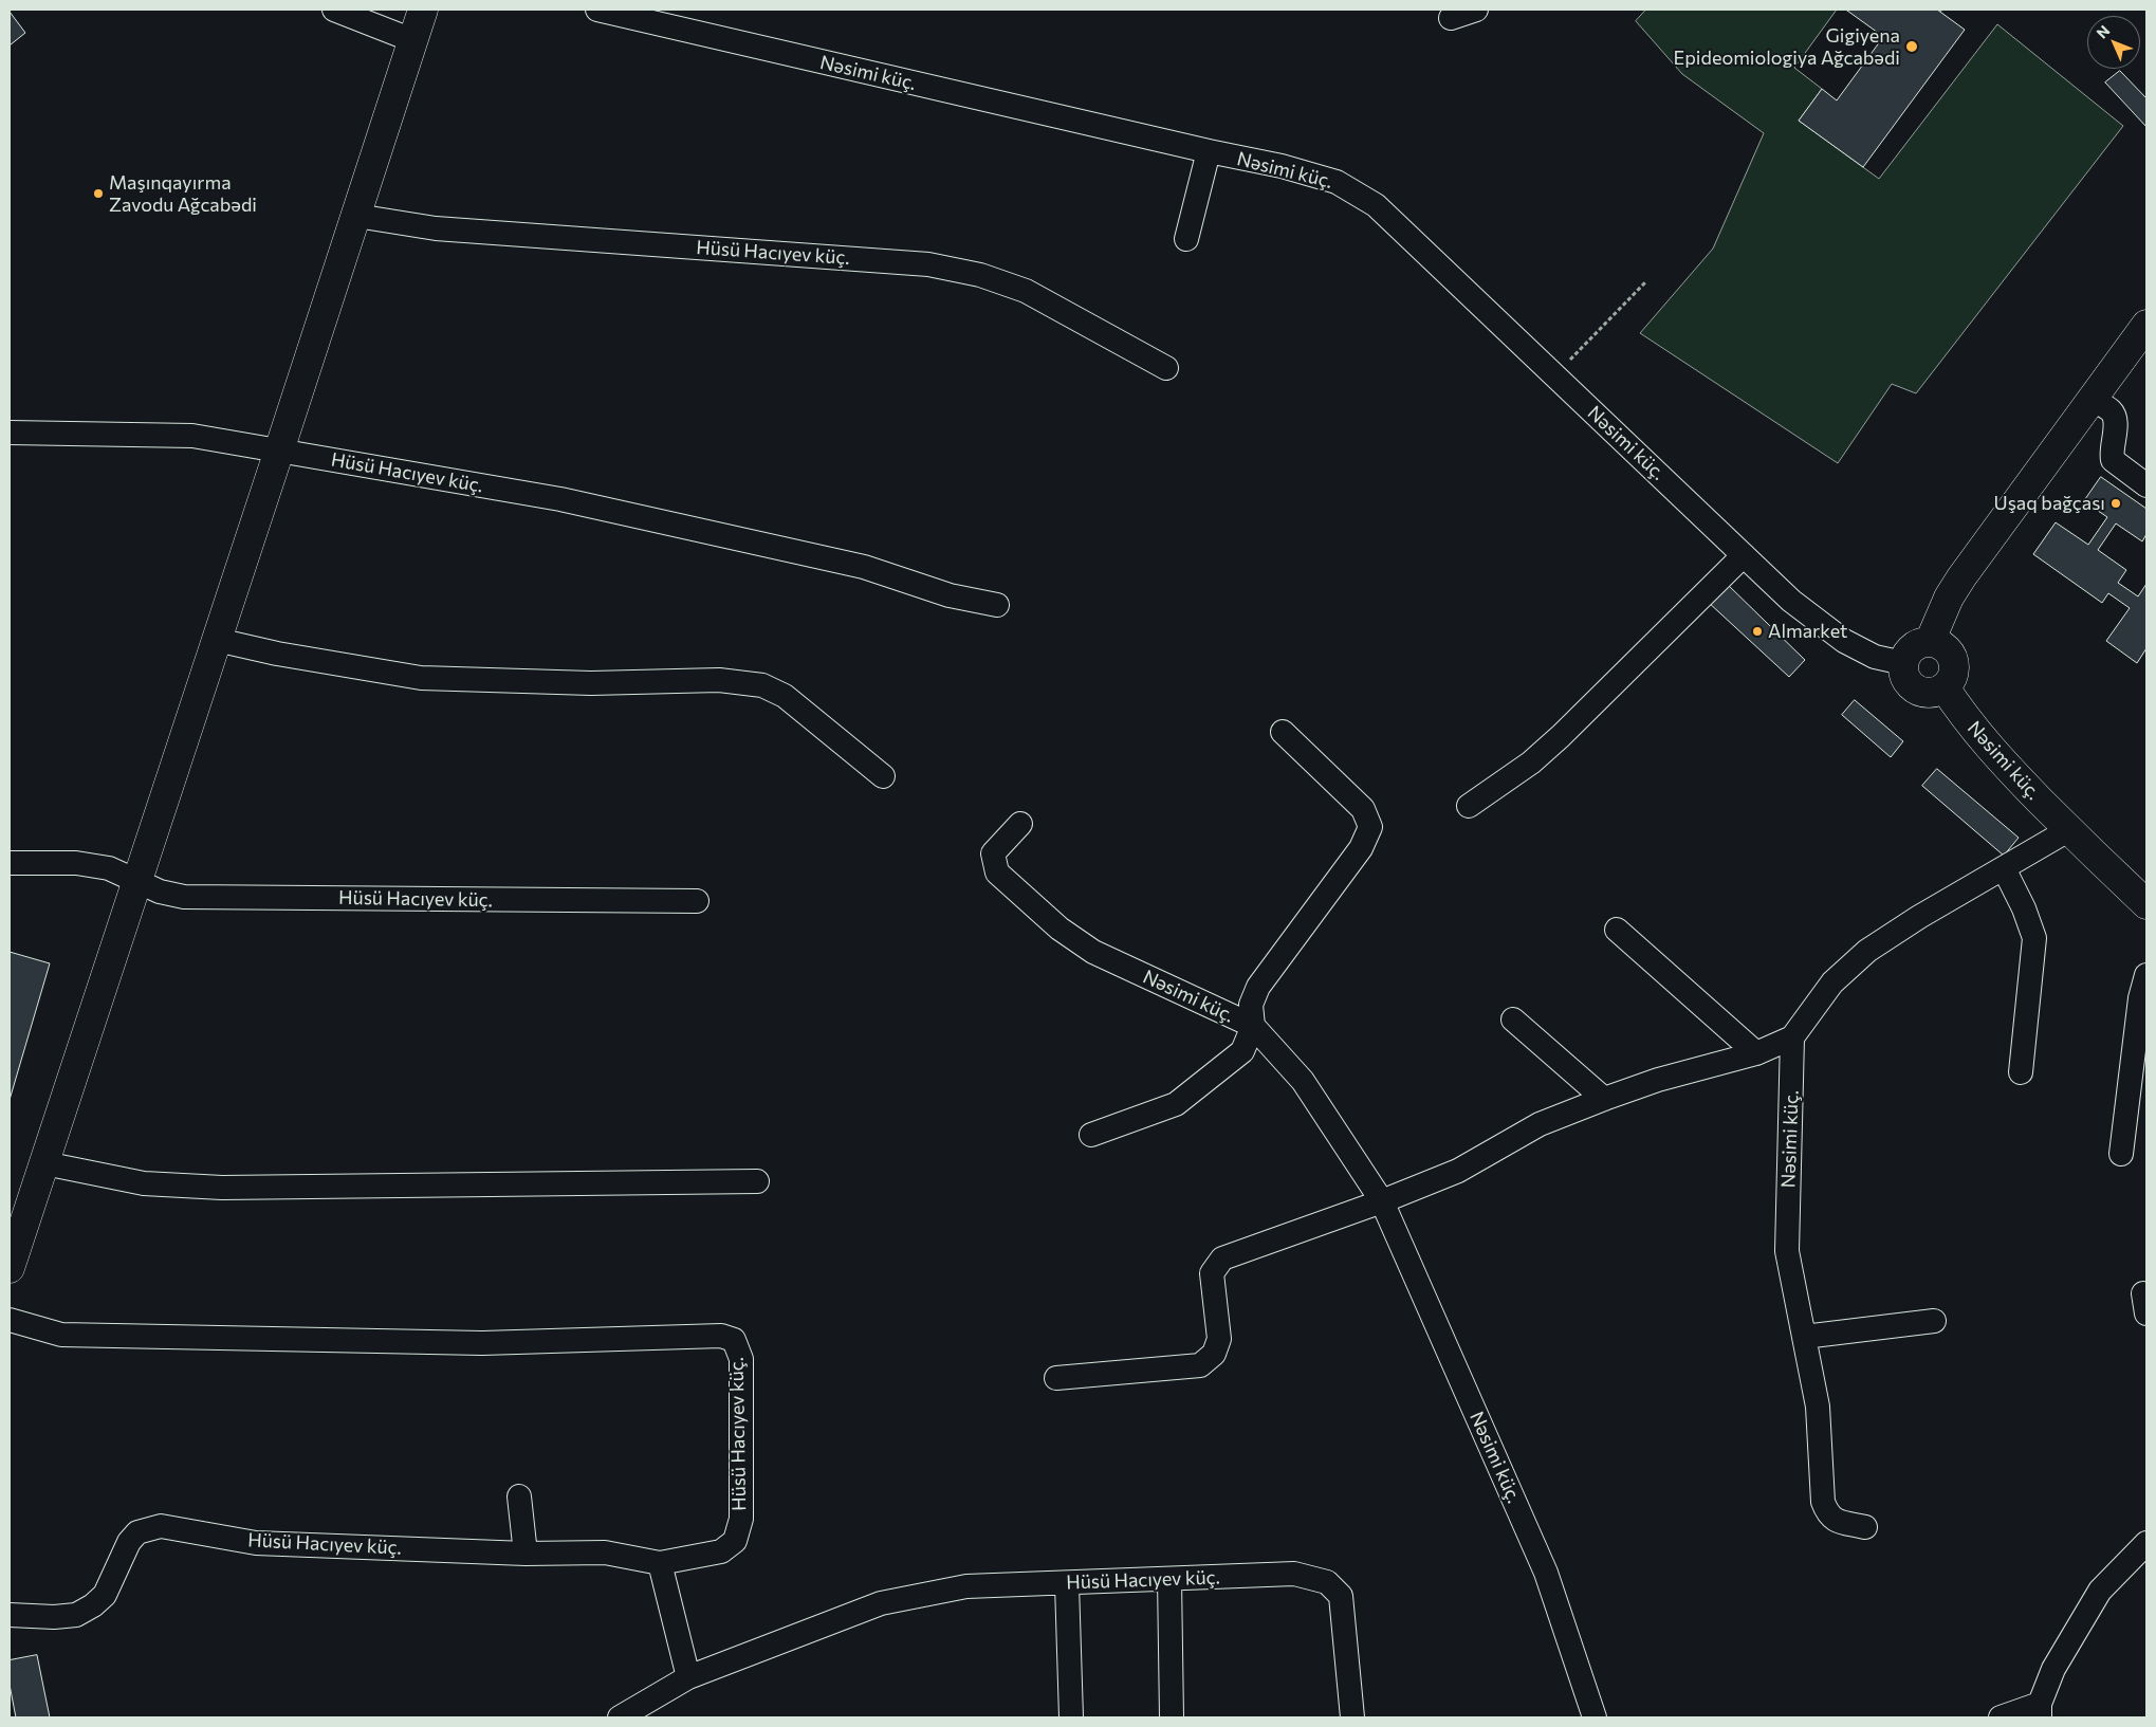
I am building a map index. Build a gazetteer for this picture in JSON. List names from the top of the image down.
{
  "streets": {
    "main road": ["Nəsimi küç."],
    "street": ["Hüsü Hacıyev küç."]
  },
  "places": [
    "Gigiyena Epideomiologiya Ağcabədi",
    "Maşınqayırma Zavodu Ağcabədi",
    "Uşaq bağçası",
    "Almarket"
  ],
  "north": "top left"
}
